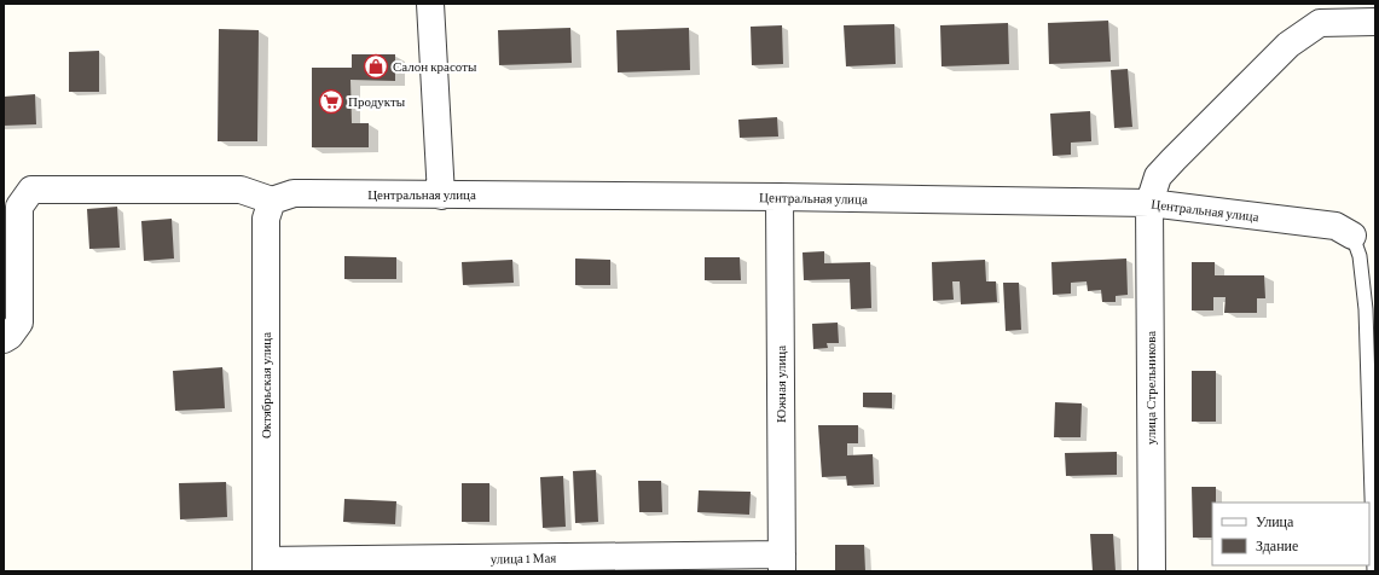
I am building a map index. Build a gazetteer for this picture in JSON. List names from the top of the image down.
{
  "streets": {
    "street": [
      "Центральная улица",
      "Южная улица",
      "Октябрьская улица",
      "улица Стрельникова",
      "улица 1 Мая"
    ]
  },
  "crossings": [
    ["Центральная улица", "Южная улица"],
    ["Центральная улица", "Октябрьская улица"],
    ["Центральная улица", "улица Стрельникова"],
    ["Южная улица", "улица 1 Мая"],
    ["Октябрьская улица", "улица 1 Мая"]
  ],
  "places": {
    "shop": ["Салон красоты"],
    "supermarket": ["Продукты"]
  },
  "legend": ["Улица", "Здание"]
}
